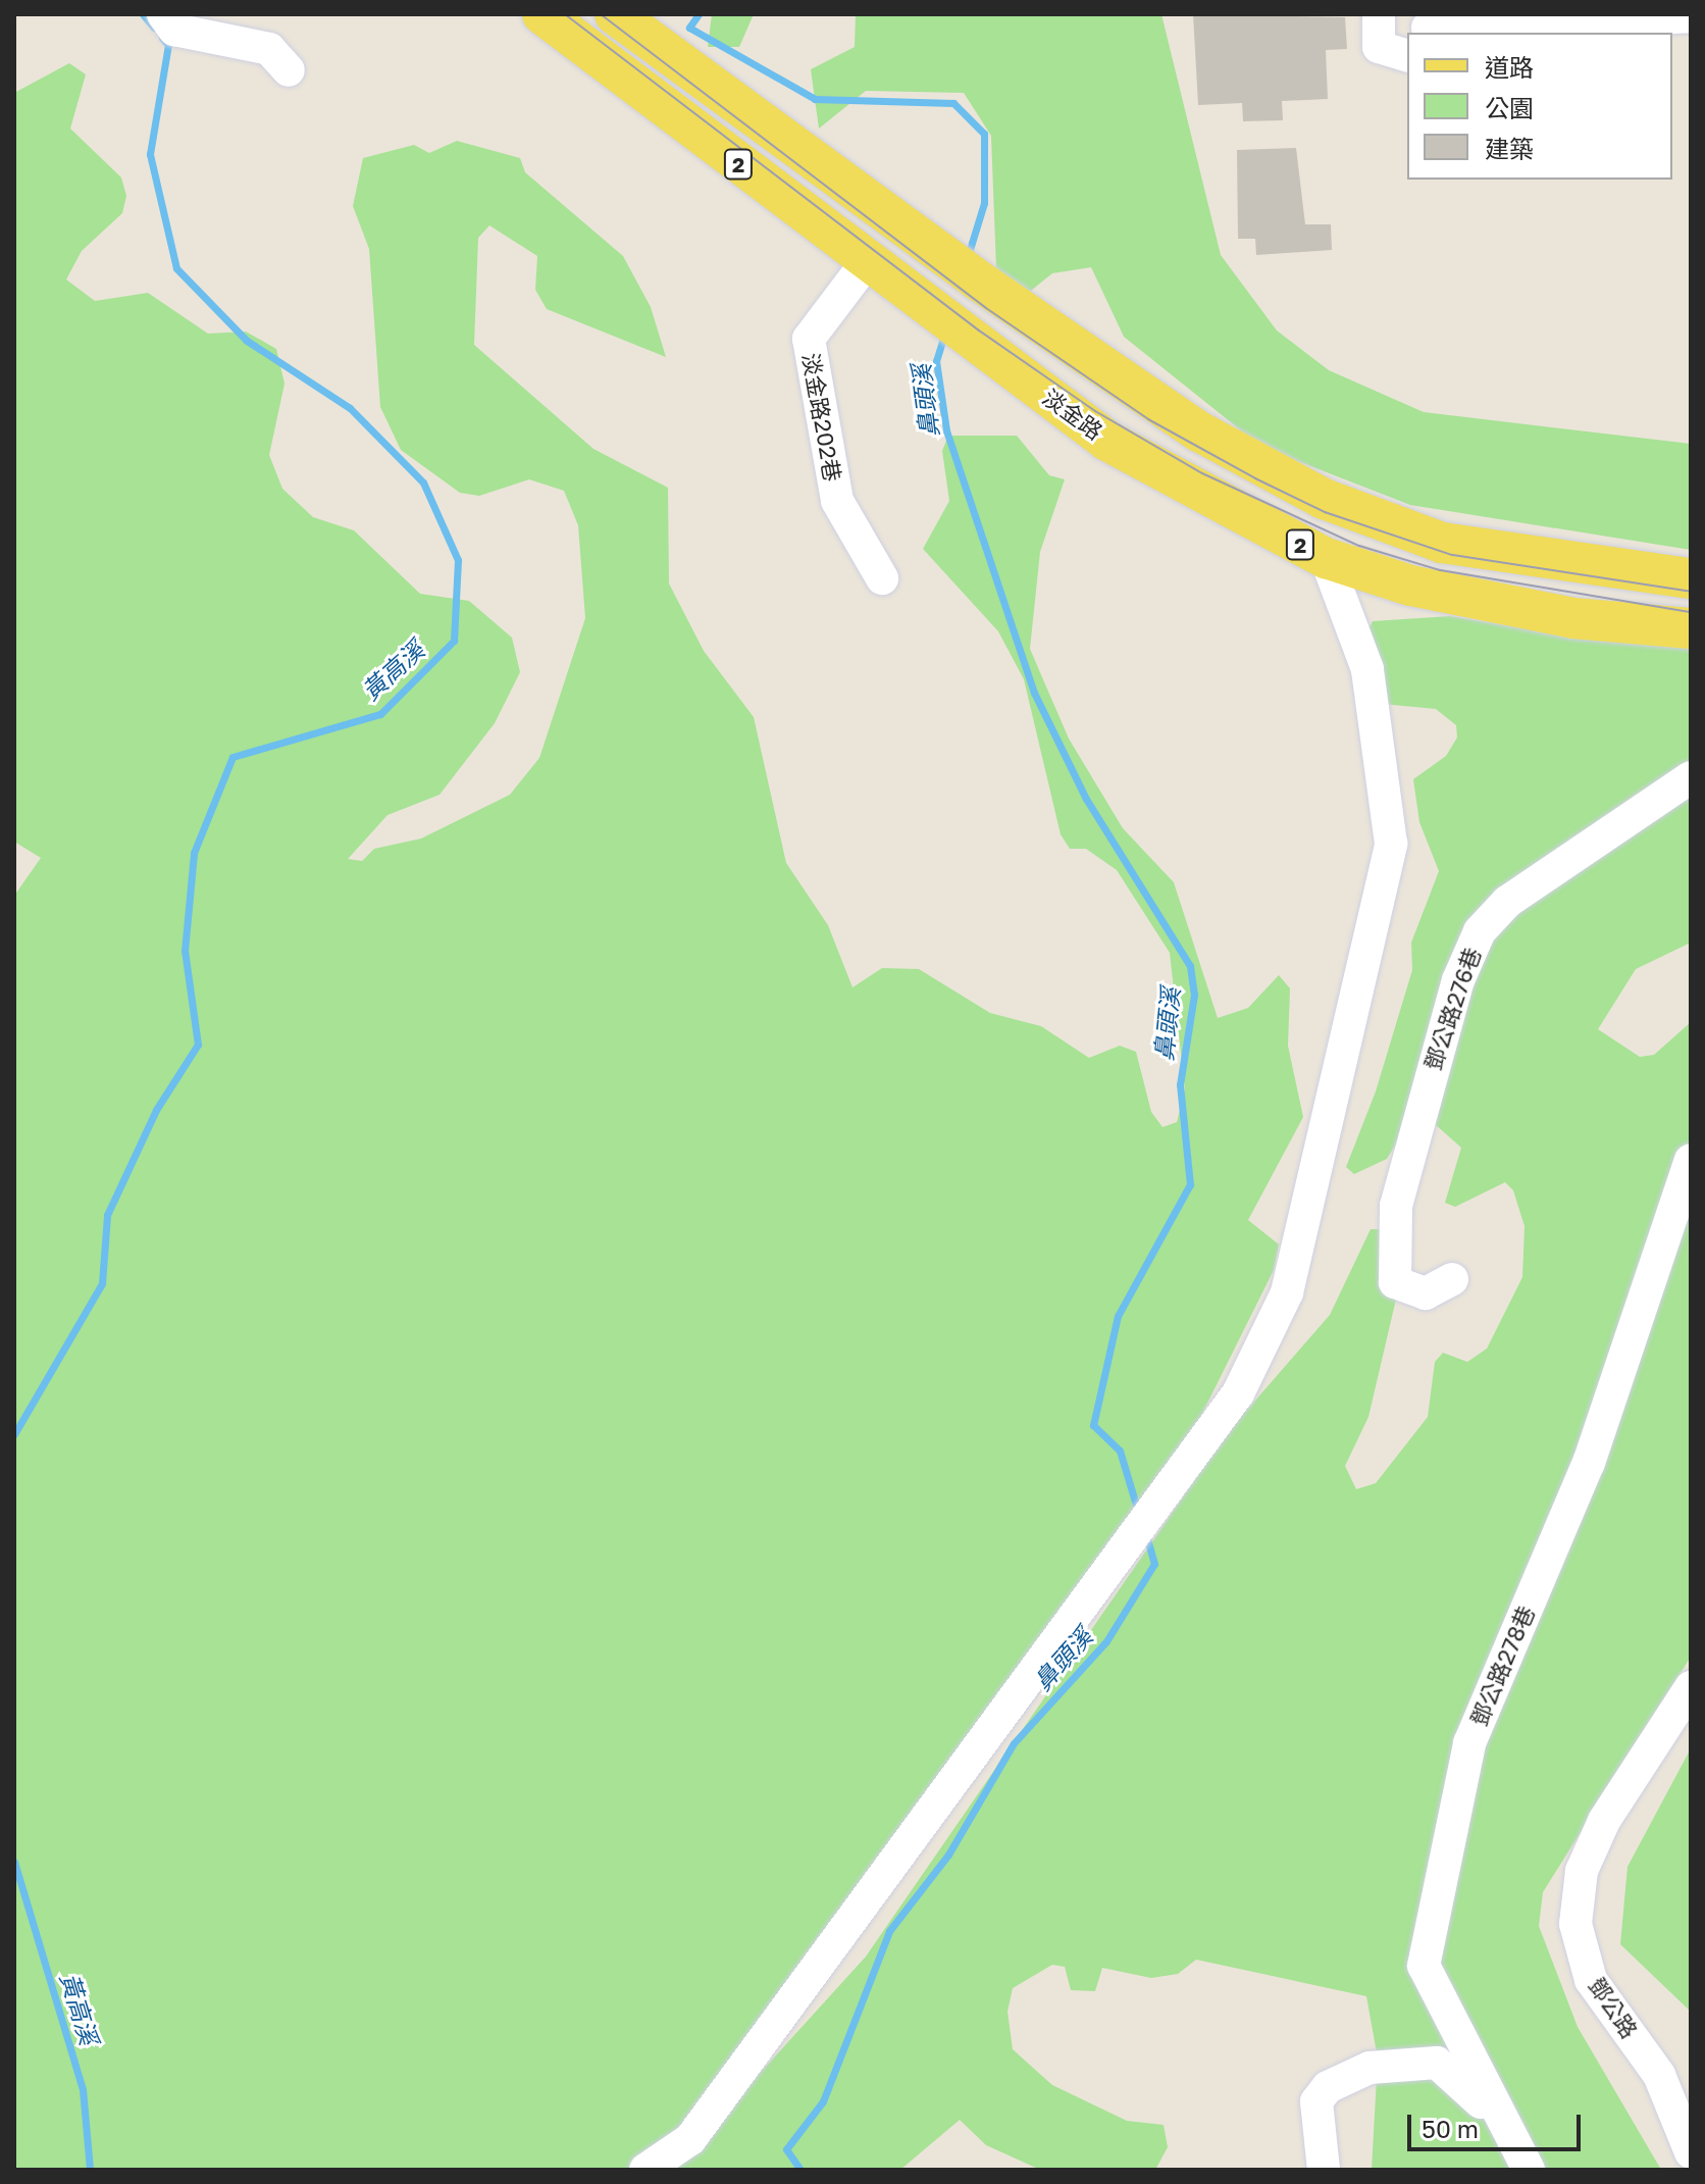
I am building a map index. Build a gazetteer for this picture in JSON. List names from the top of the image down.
{
  "streets": {
    "main road": ["2", "淡金路"],
    "street": [
      "淡金路202巷",
      "鄧公路276巷",
      "鄧公路278巷",
      "鄧公路"
    ]
  },
  "crossings": [
    ["淡金路", "淡金路202巷"]
  ],
  "water": ["鼻頭溪", "黃高溪"],
  "legend": ["道路", "公園", "建築"],
  "scale_bar": "50 m"
}
